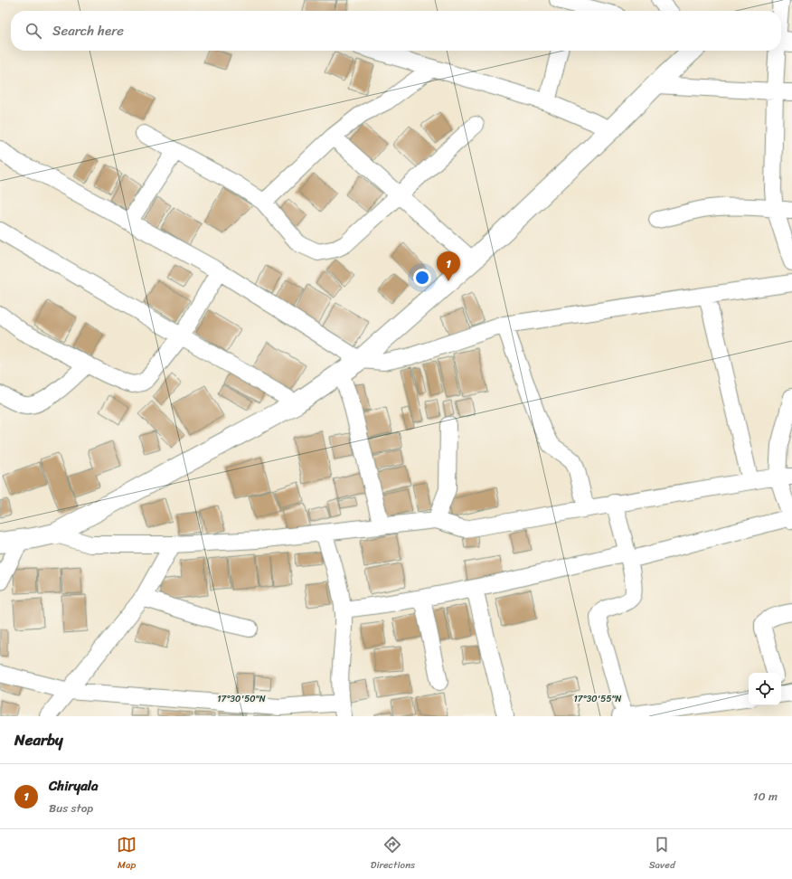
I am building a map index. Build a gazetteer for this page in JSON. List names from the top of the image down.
{
  "page": {
    "search": "Search here",
    "pins": "1",
    "heading": "Nearby",
    "list": [
      {
        "mark": "1",
        "name": "Chiryala",
        "note": "Bus stop",
        "value": "10 m"
      }
    ],
    "nav": ["Map", "Directions", "Saved"]
  },
  "coordinates": ["17°30'50\"N", "17°30'55\"N"]
}
